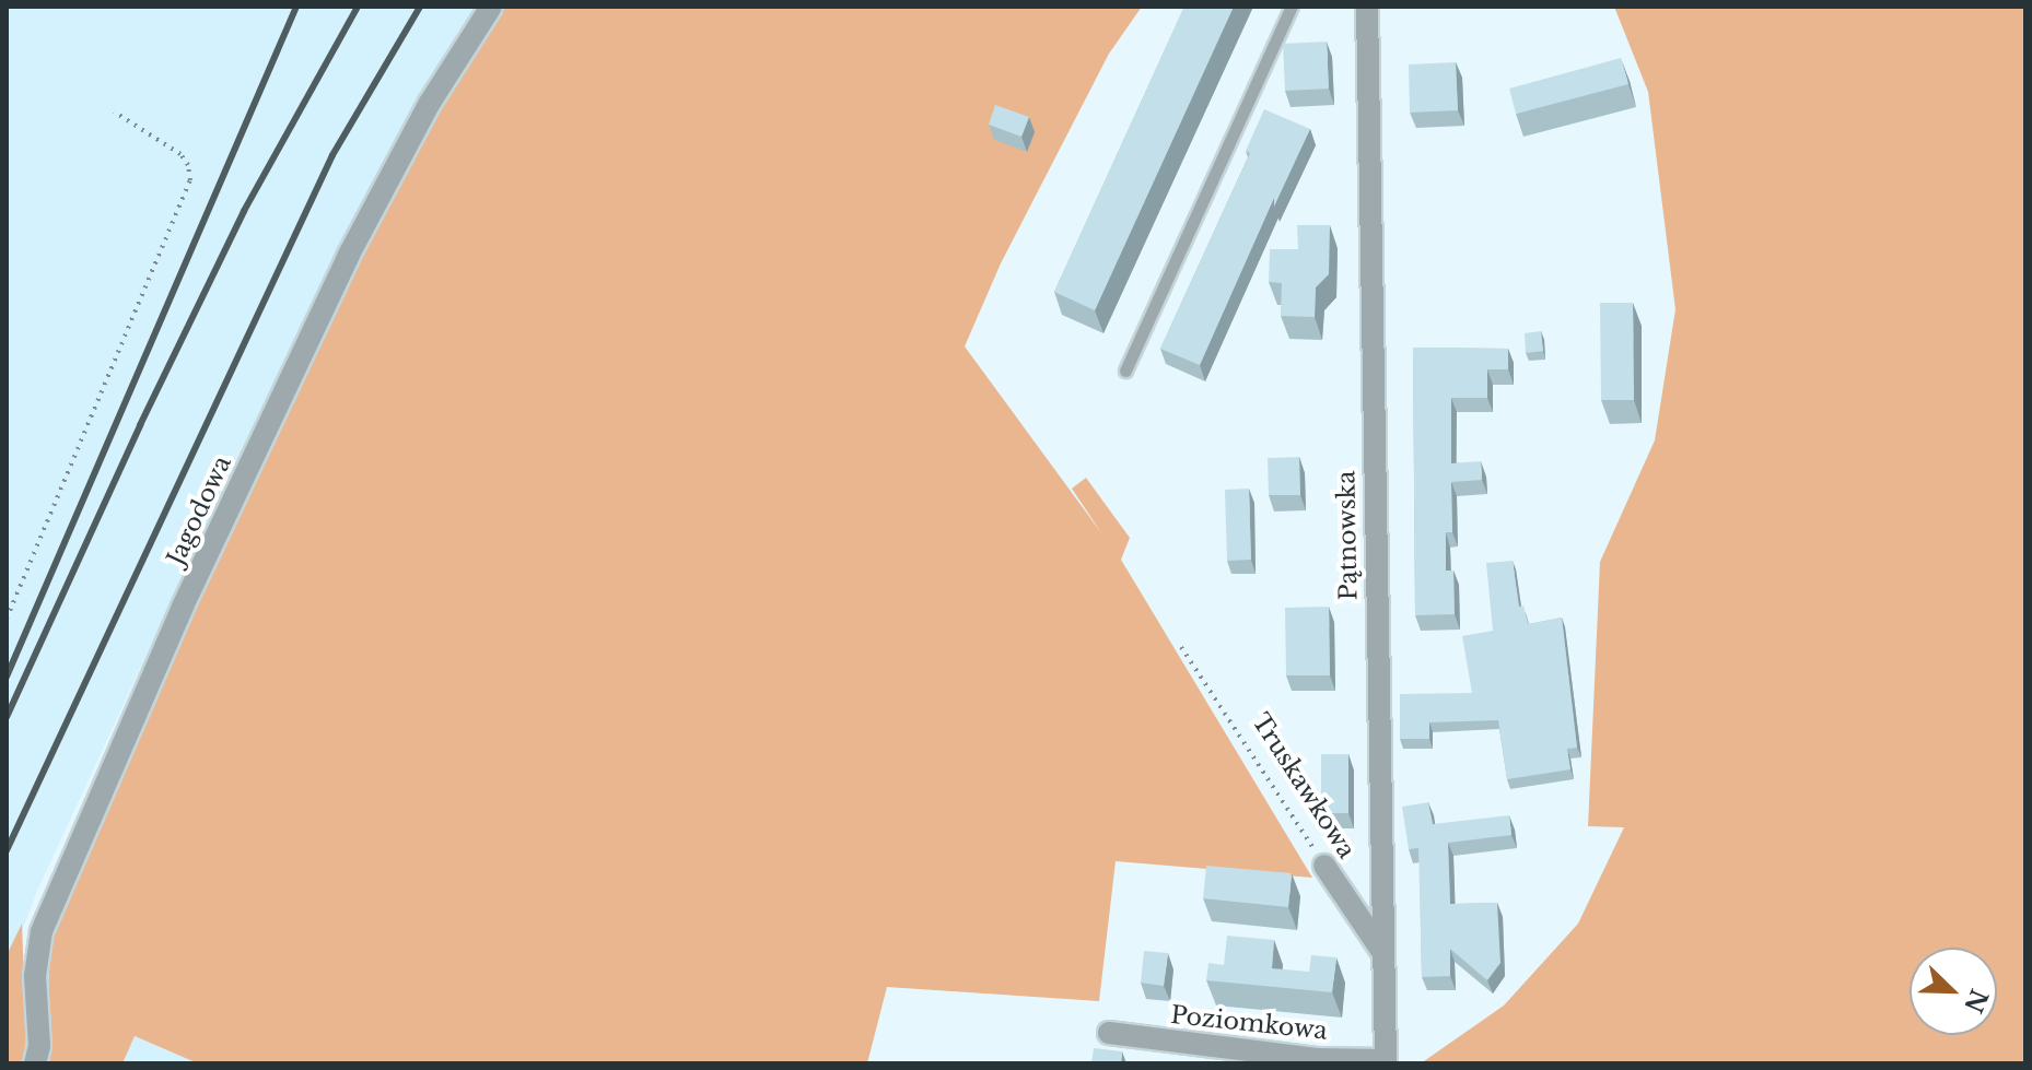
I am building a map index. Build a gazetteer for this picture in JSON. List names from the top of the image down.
{
  "streets": {
    "street": [
      "Jagodowa",
      "Pątnowska",
      "Truskawkowa",
      "Poziomkowa"
    ]
  },
  "crossings": [
    ["Pątnowska", "Truskawkowa"],
    ["Pątnowska", "Poziomkowa"]
  ],
  "north": "bottom right"
}
